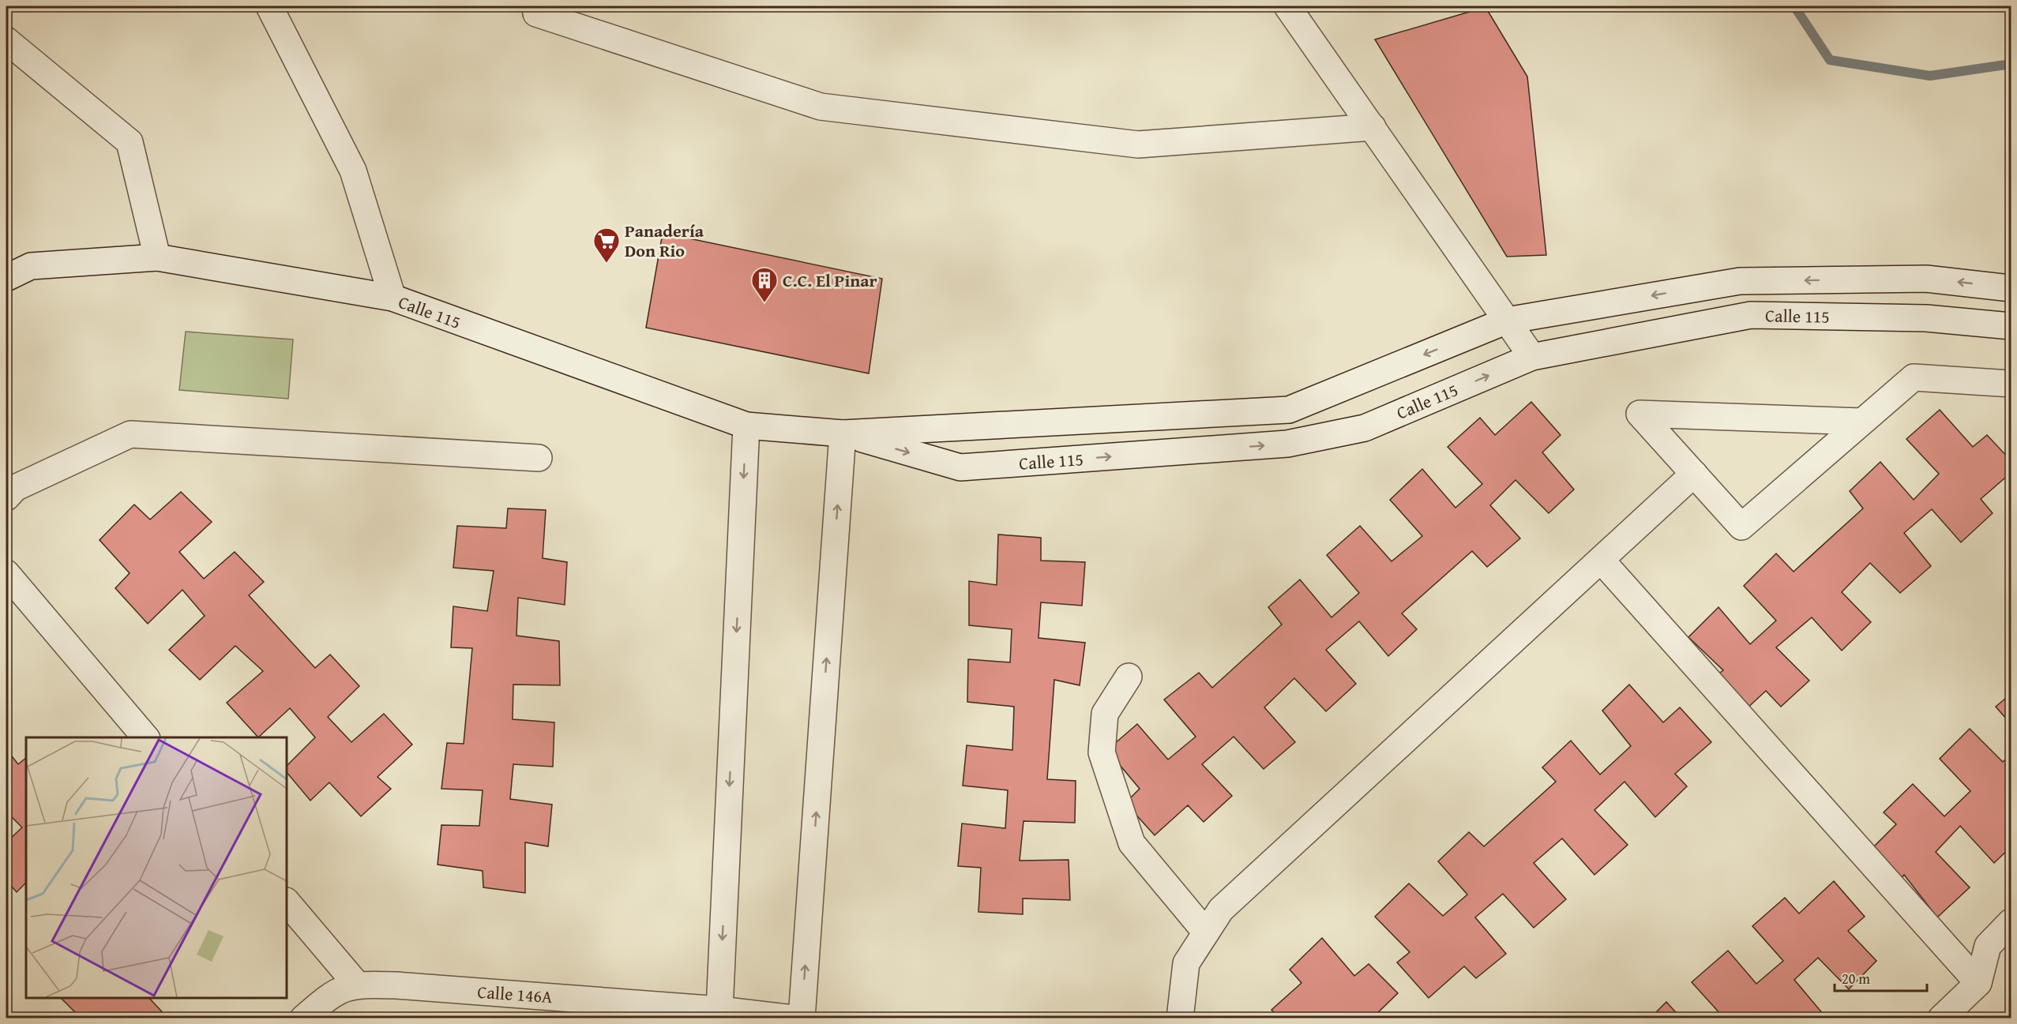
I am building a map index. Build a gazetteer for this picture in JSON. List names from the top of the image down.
{
  "streets": {
    "street": ["Calle 115", "Calle 146A"]
  },
  "places": {
    "supermarket": ["Panadería Don Rio"],
    "building": ["C.C. El Pinar"]
  },
  "scale_bar": "20 m"
}
